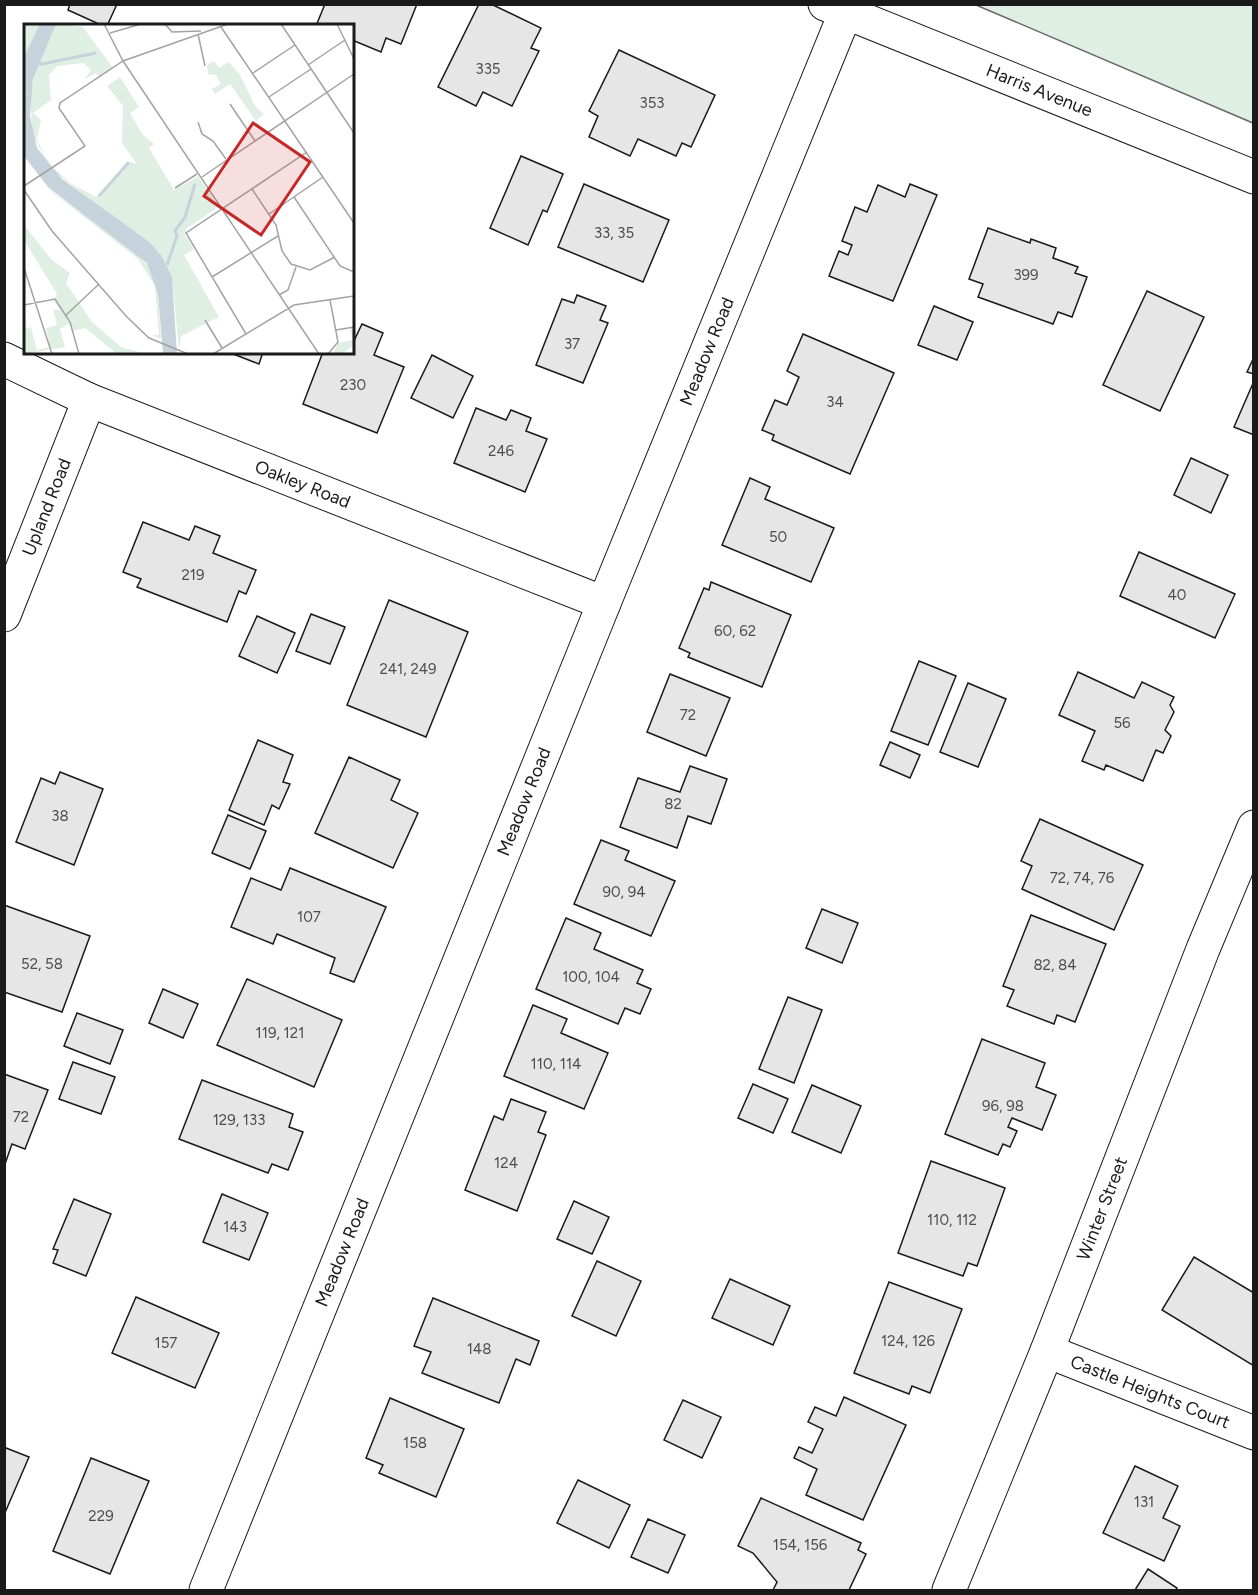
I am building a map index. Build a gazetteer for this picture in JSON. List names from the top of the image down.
{
  "streets": {
    "street": [
      "Harris Avenue",
      "Meadow Road",
      "Oakley Road",
      "Upland Road",
      "Winter Street",
      "Castle Heights Court"
    ]
  },
  "crossings": [
    ["Harris Avenue", "Meadow Road"],
    ["Meadow Road", "Oakley Road"],
    ["Oakley Road", "Upland Road"],
    ["Winter Street", "Castle Heights Court"]
  ],
  "house_numbers": [
    "335",
    "353",
    "33, 35",
    "399",
    "37",
    "230",
    "34",
    "246",
    "50",
    "219",
    "40",
    "60, 62",
    "241, 249",
    "72",
    "56",
    "82",
    "38",
    "72, 74, 76",
    "90, 94",
    "107",
    "52, 58",
    "82, 84",
    "100, 104",
    "119, 121",
    "110, 114",
    "96, 98",
    "72",
    "129, 133",
    "124",
    "110, 112",
    "143",
    "124, 126",
    "157",
    "148",
    "158",
    "131",
    "229",
    "154, 156"
  ]
}
